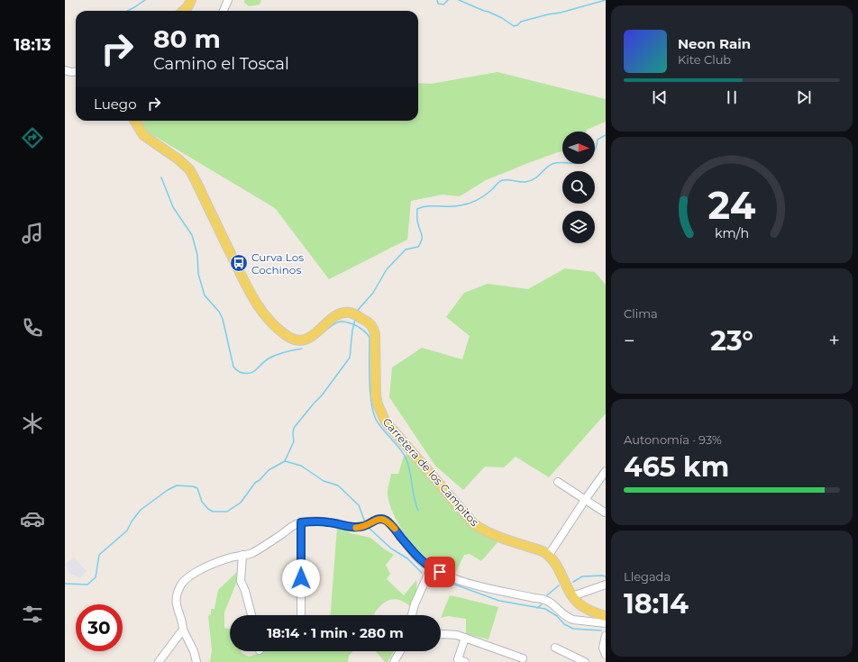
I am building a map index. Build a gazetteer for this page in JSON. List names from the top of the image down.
{
  "streets": {
    "main road": ["Carretera de los Campitos"]
  },
  "places": {
    "bus stop": ["Curva Los Cochinos"]
  },
  "north": "right",
  "page": {
    "tabs": "18:13",
    "turn": ["80 m", "Camino el Toscal"],
    "song": ["Neon Rain", "Kite Club"],
    "then": "Luego",
    "tile": [
      "Clima",
      ["Autonomía · 93%", "465 km"],
      ["Llegada", "18:14"]
    ],
    "heat": ["−", "23°", "+"],
    "limit": "30",
    "trip": "18:14 · 1 min · 280 m",
    "gauge": ["24", "km/h"]
  }
}
